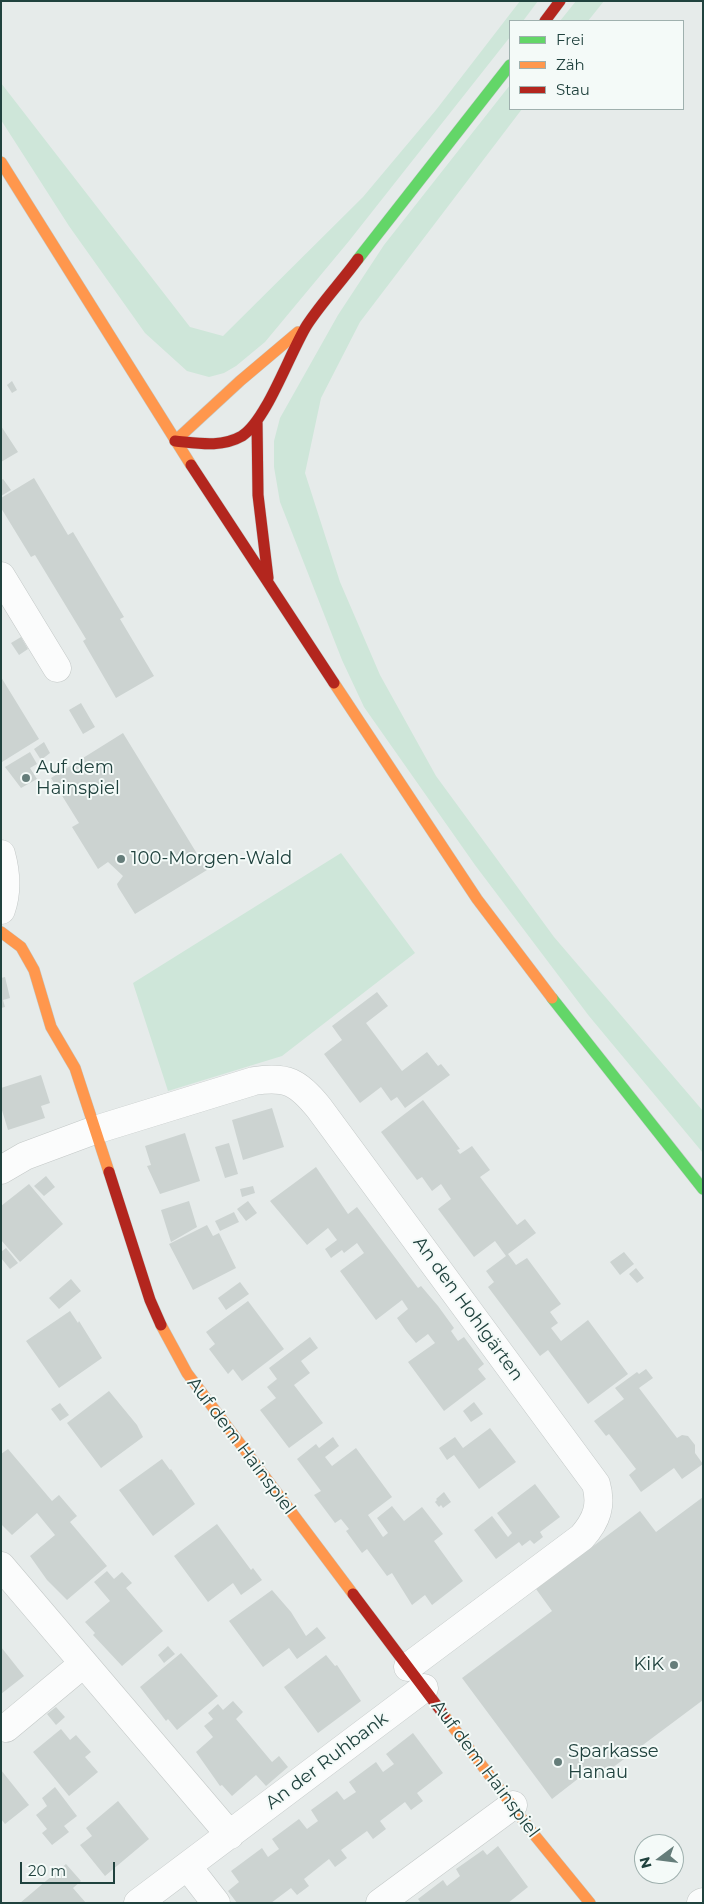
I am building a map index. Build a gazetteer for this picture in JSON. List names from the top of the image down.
{
  "streets": {
    "street": ["An den Hohlgärten", "Auf dem Hainspiel", "An der Ruhbank"]
  },
  "crossings": [
    ["An den Hohlgärten", "Auf dem Hainspiel"],
    ["An den Hohlgärten", "An der Ruhbank"],
    ["Auf dem Hainspiel", "An der Ruhbank"]
  ],
  "places": [
    "Auf dem Hainspiel",
    "100-Morgen-Wald",
    "KiK",
    "Sparkasse Hanau"
  ],
  "legend": ["Frei", "Zäh", "Stau"],
  "scale_bar": "20 m",
  "north": "left"
}
